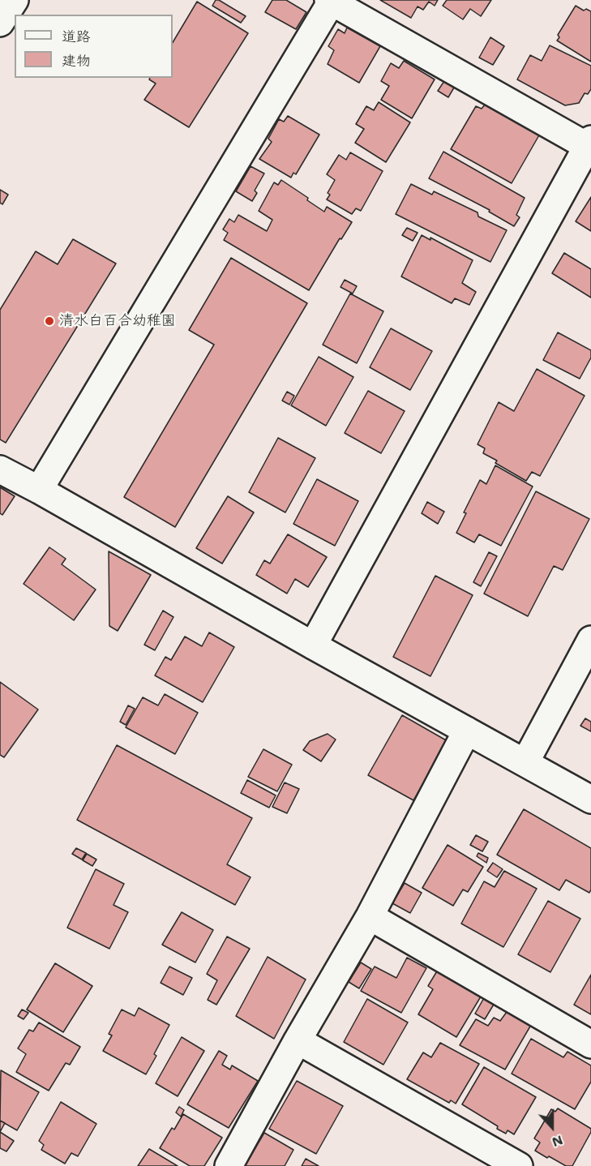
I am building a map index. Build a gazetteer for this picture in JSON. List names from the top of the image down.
{
  "places": ["清水白百合幼稚園"],
  "legend": ["道路", "建物"],
  "north": "bottom"
}
